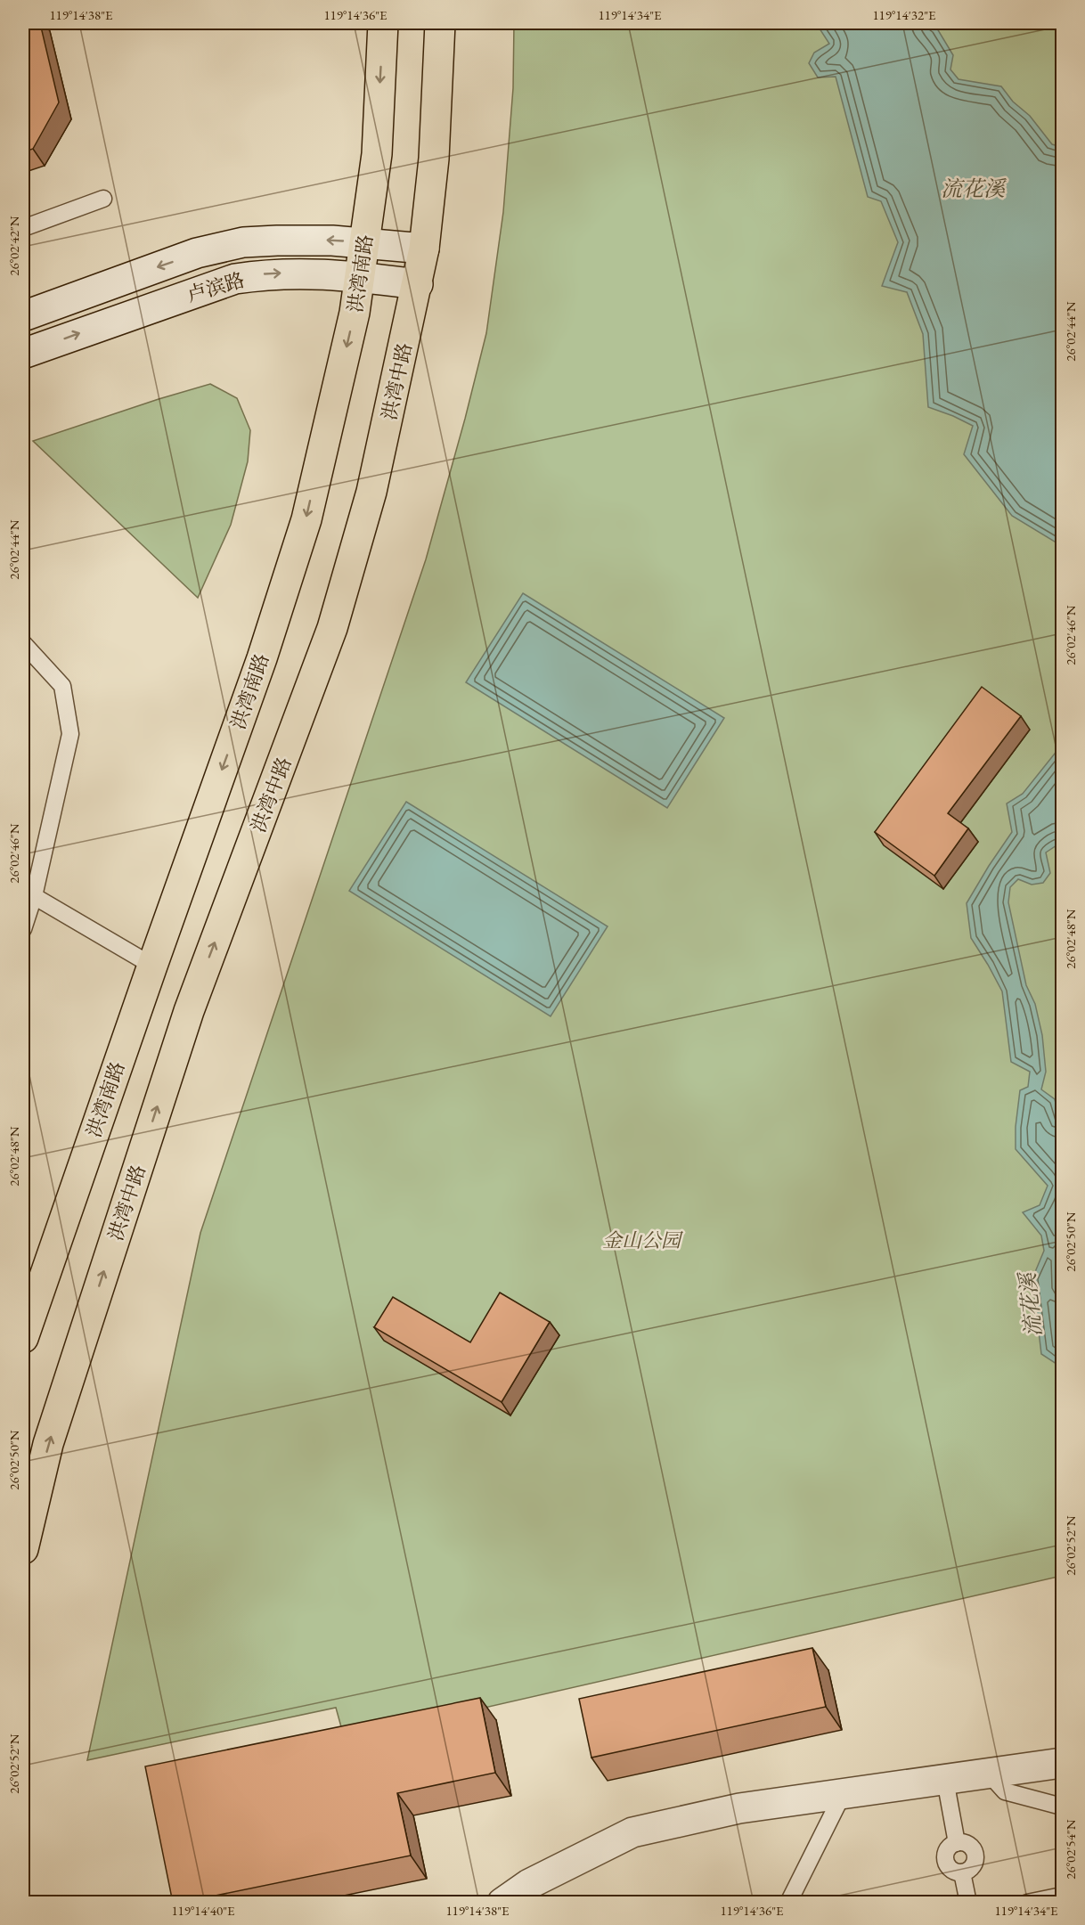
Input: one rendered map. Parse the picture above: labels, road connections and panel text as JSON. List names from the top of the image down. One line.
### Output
{"streets":{"main road":["洪湾南路","卢滨路","洪湾中路"]},"crossings":[["洪湾南路","卢滨路"],["卢滨路","洪湾中路"]],"one_way":["洪湾南路","洪湾中路"],"water":["流花溪"],"parks":["金山公园"],"coordinates":["119°14'38\"E","119°14'36\"E","119°14'34\"E","119°14'32\"E","26°02'42\"N","26°02'44\"N","26°02'46\"N","26°02'48\"N","26°02'50\"N","26°02'52\"N","26°02'54\"N","119°14'40\"E"]}
